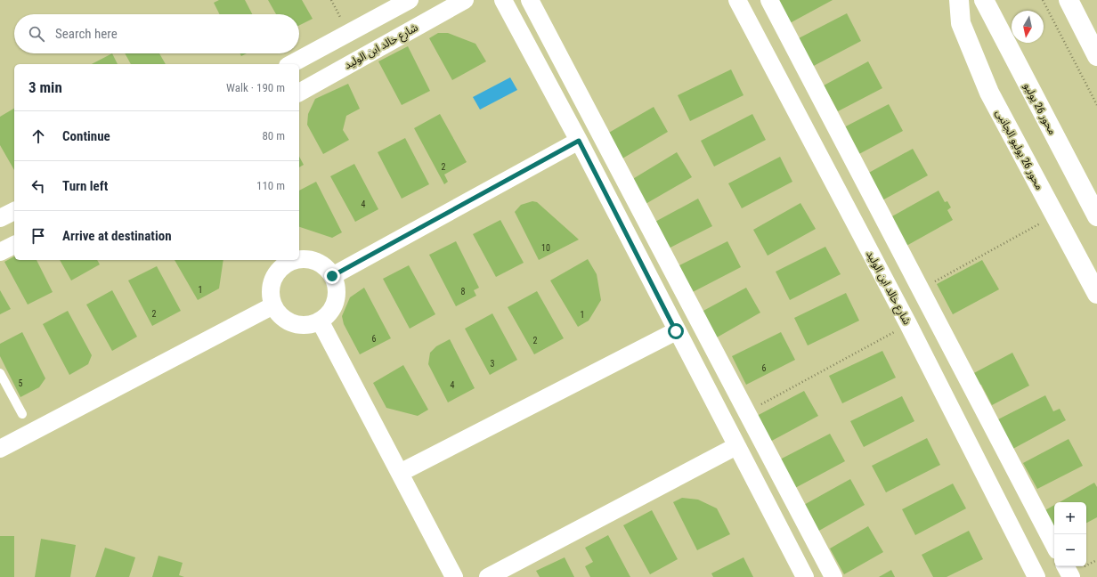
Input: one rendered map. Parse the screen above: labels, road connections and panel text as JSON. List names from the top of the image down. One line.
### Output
{"streets":{"main road":["محور 26 يوليو","محور 26 يوليو الجانبى"],"street":["شارع خالد ابن الوليد"]},"house_numbers":["2","4","10","1","8","2","1","6","2","3","6","5","4"],"north":"bottom","page":{"search":"Search here","heading":["3 min","Walk · 190 m"],"list":[["Continue","80 m"],["Turn left","110 m"],"Arrive at destination"],"map_buttons":["+","−"]}}
